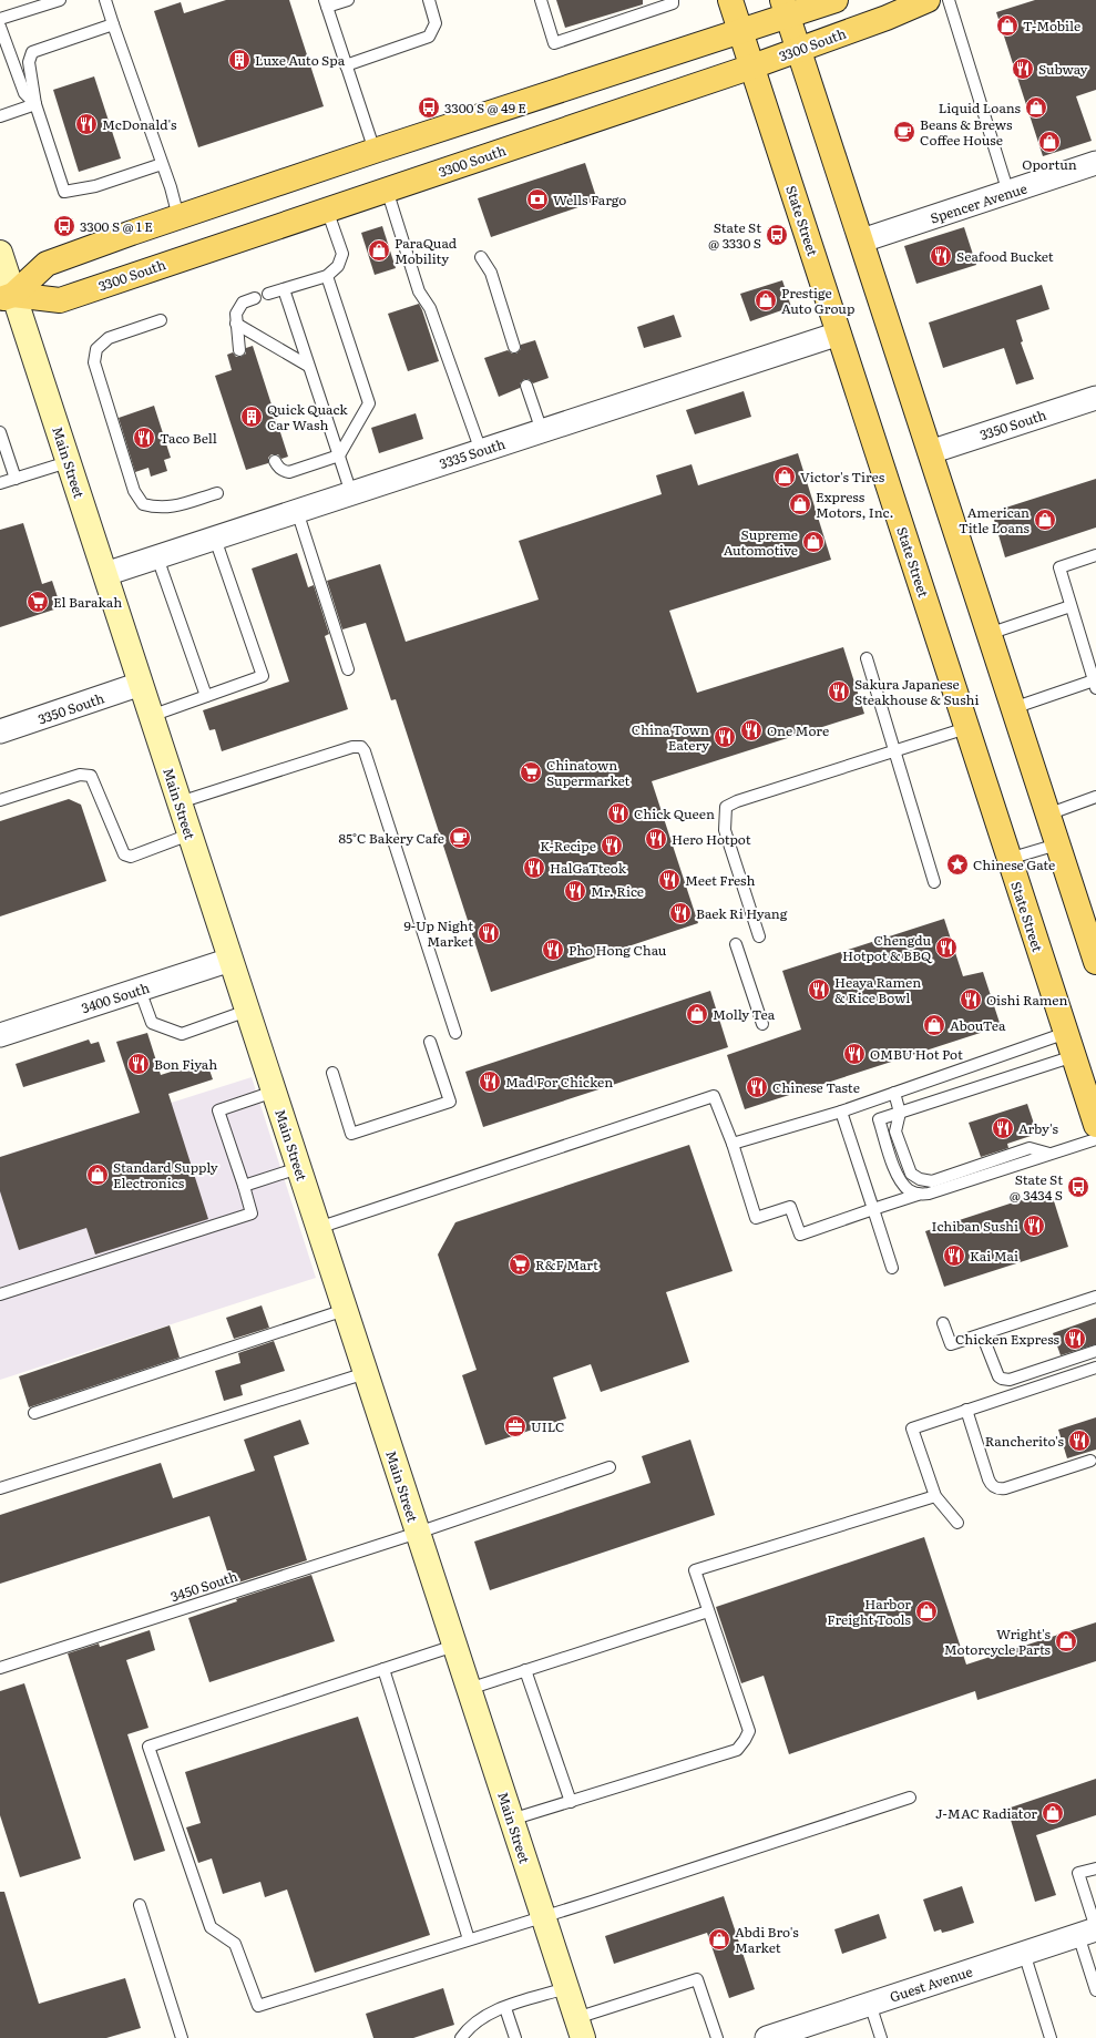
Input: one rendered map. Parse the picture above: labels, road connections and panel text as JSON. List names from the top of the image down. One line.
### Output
{"streets":{"main road":["3300 South","State Street"],"street":["Spencer Avenue","3350 South","3335 South","Main Street","3400 South","Guest Avenue"],"lane":["3450 South"]},"crossings":[["3300 South","State Street"],["3300 South","Main Street"],["State Street","3335 South"],["3350 South","Main Street"],["3335 South","Main Street"],["Main Street","3400 South"],["Main Street","3450 South"]],"places":{"shop":["T-Mobile","Liquid Loans","Oportun","ParaQuad Mobility","Prestige Auto Group","Victor's Tires","Express Motors, Inc.","American Title Loans","Supreme Automotive","Molly Tea","AbouTea","Standard Supply Electronics","Harbor Freight Tools","Wright's Motorcycle Parts","J-MAC Radiator","Abdi Bro's Market"],"building":["Luxe Auto Spa","Quick Quack Car Wash"],"restaurant":["Subway","McDonald's","Seafood Bucket","Taco Bell","Sakura Japanese Steakhouse & Sushi","One More","China Town Eatery","Chick Queen","Hero Hotpot","K-Recipe","HalGaTteok","Meet Fresh","Mr. Rice","Baek Ri Hyang","9-Up Night Market","Chengdu Hotpot & BBQ","Pho Hong Chau","Heaya Ramen & Rice Bowl","Oishi Ramen","OMBU Hot Pot","Bon Fiyah","Mad For Chicken","Chinese Taste","Arby's","Ichiban Sushi","Kai Mai","Chicken Express","Rancherito's"],"bus stop":["3300 S @ 49 E","3300 S @ 1 E","State St @ 3330 S","State St @ 3434 S"],"cafe":["Beans & Brews Coffee House","85°C Bakery Cafe"],"bank":["Wells Fargo"],"supermarket":["El Barakah","Chinatown Supermarket","R&F Mart"],"place":["Chinese Gate"],"office":["UILC"]}}
